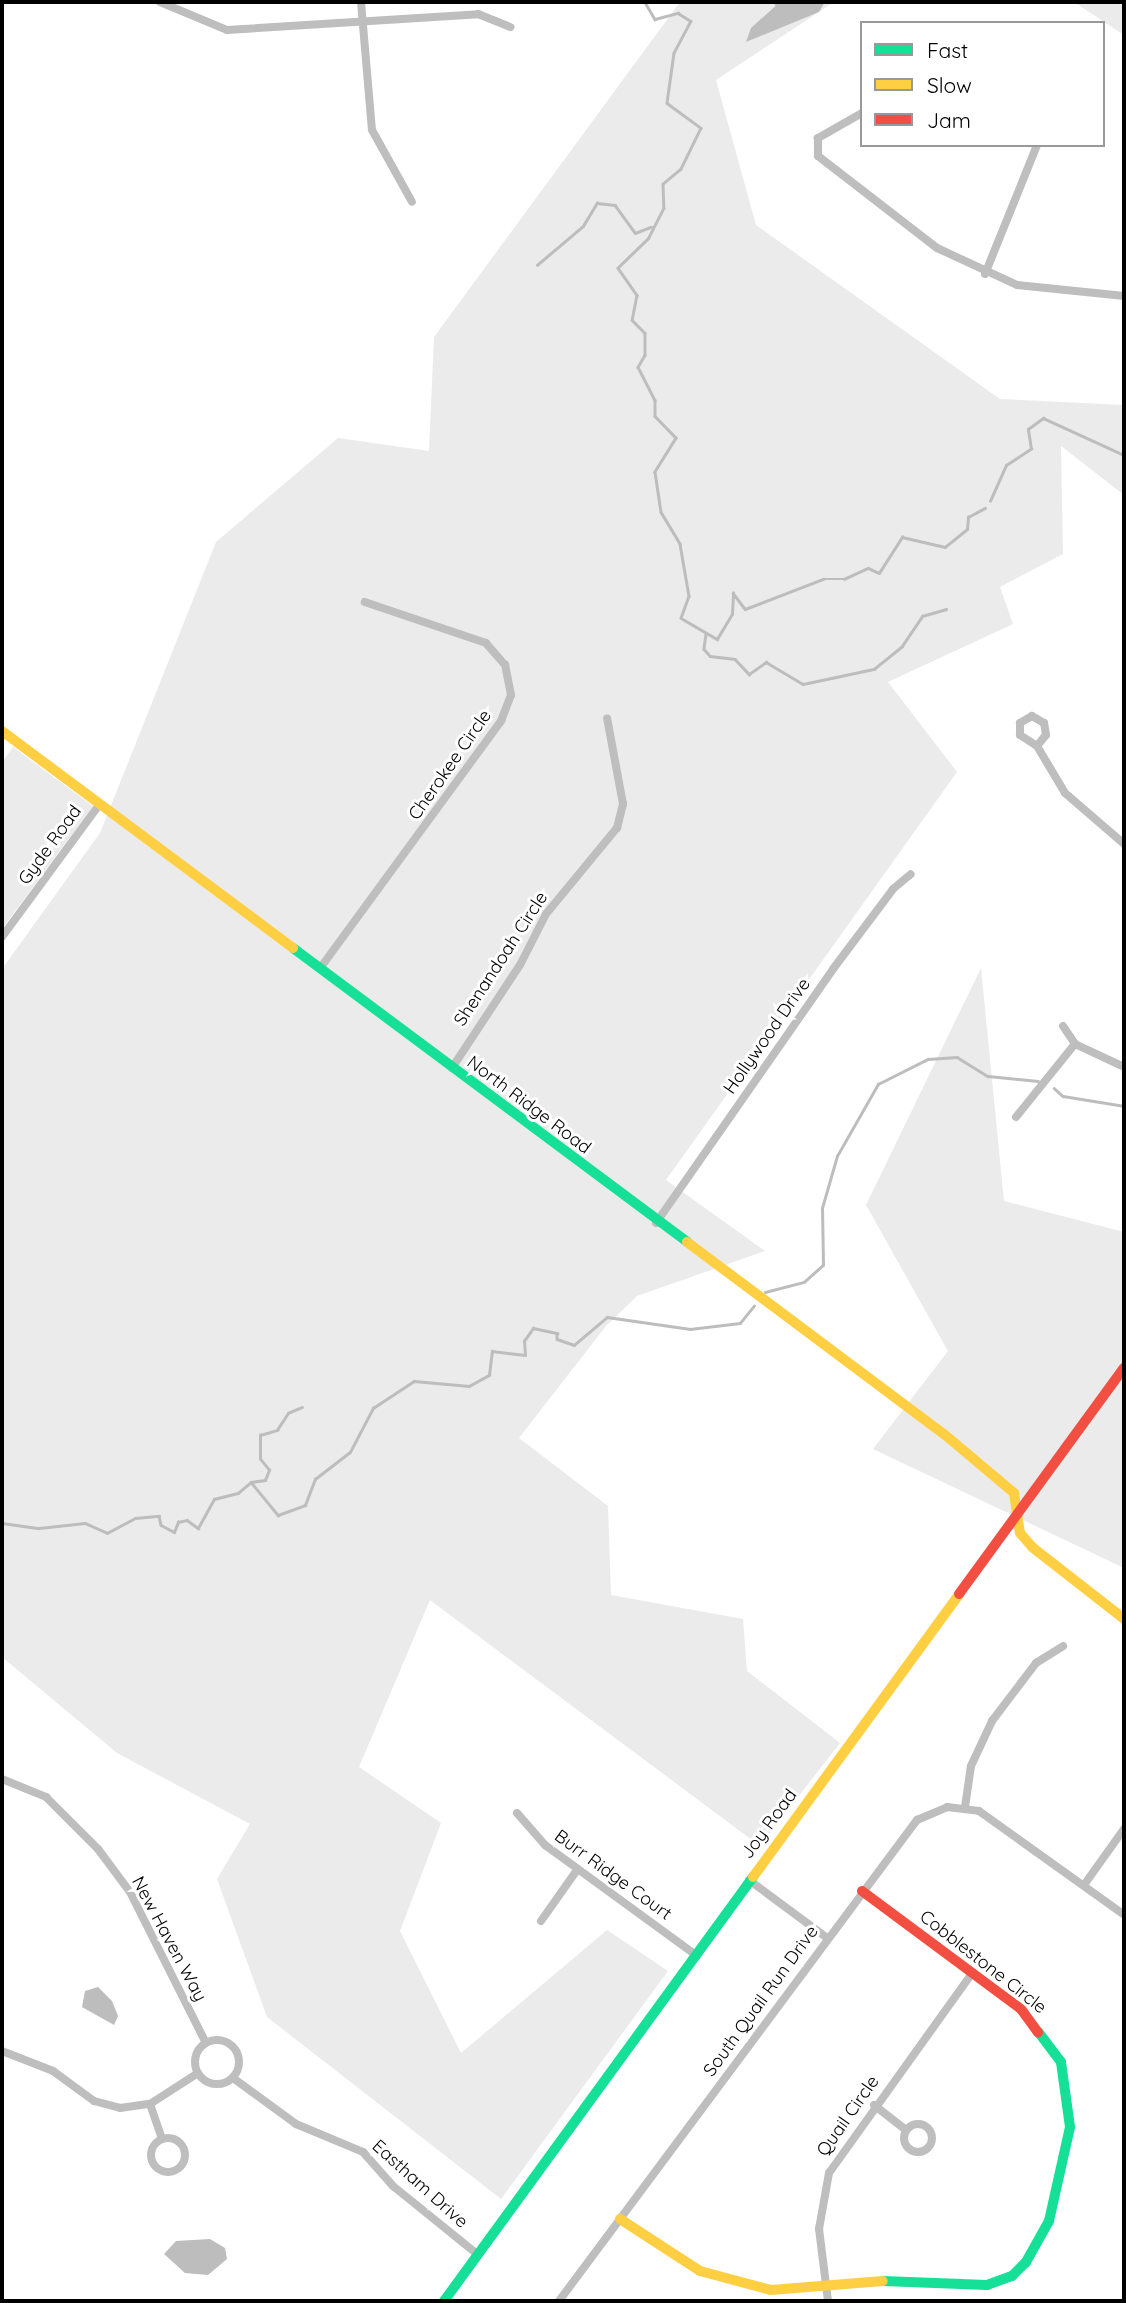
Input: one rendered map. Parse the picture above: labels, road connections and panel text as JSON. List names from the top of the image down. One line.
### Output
{"streets":{"street":["Cherokee Circle","Gyde Road","Shenandoah Circle","Hollywood Drive","North Ridge Road","Joy Road","Burr Ridge Court","New Haven Way","Cobblestone Circle","South Quail Run Drive","Quail Circle","Eastham Drive"]},"crossings":[["Cherokee Circle","North Ridge Road"],["Gyde Road","North Ridge Road"],["Shenandoah Circle","North Ridge Road"],["Hollywood Drive","North Ridge Road"],["North Ridge Road","Joy Road"],["Joy Road","Burr Ridge Court"],["Joy Road","Eastham Drive"],["New Haven Way","Eastham Drive"],["Cobblestone Circle","South Quail Run Drive"],["Cobblestone Circle","Quail Circle"]],"legend":["Fast","Slow","Jam"]}
